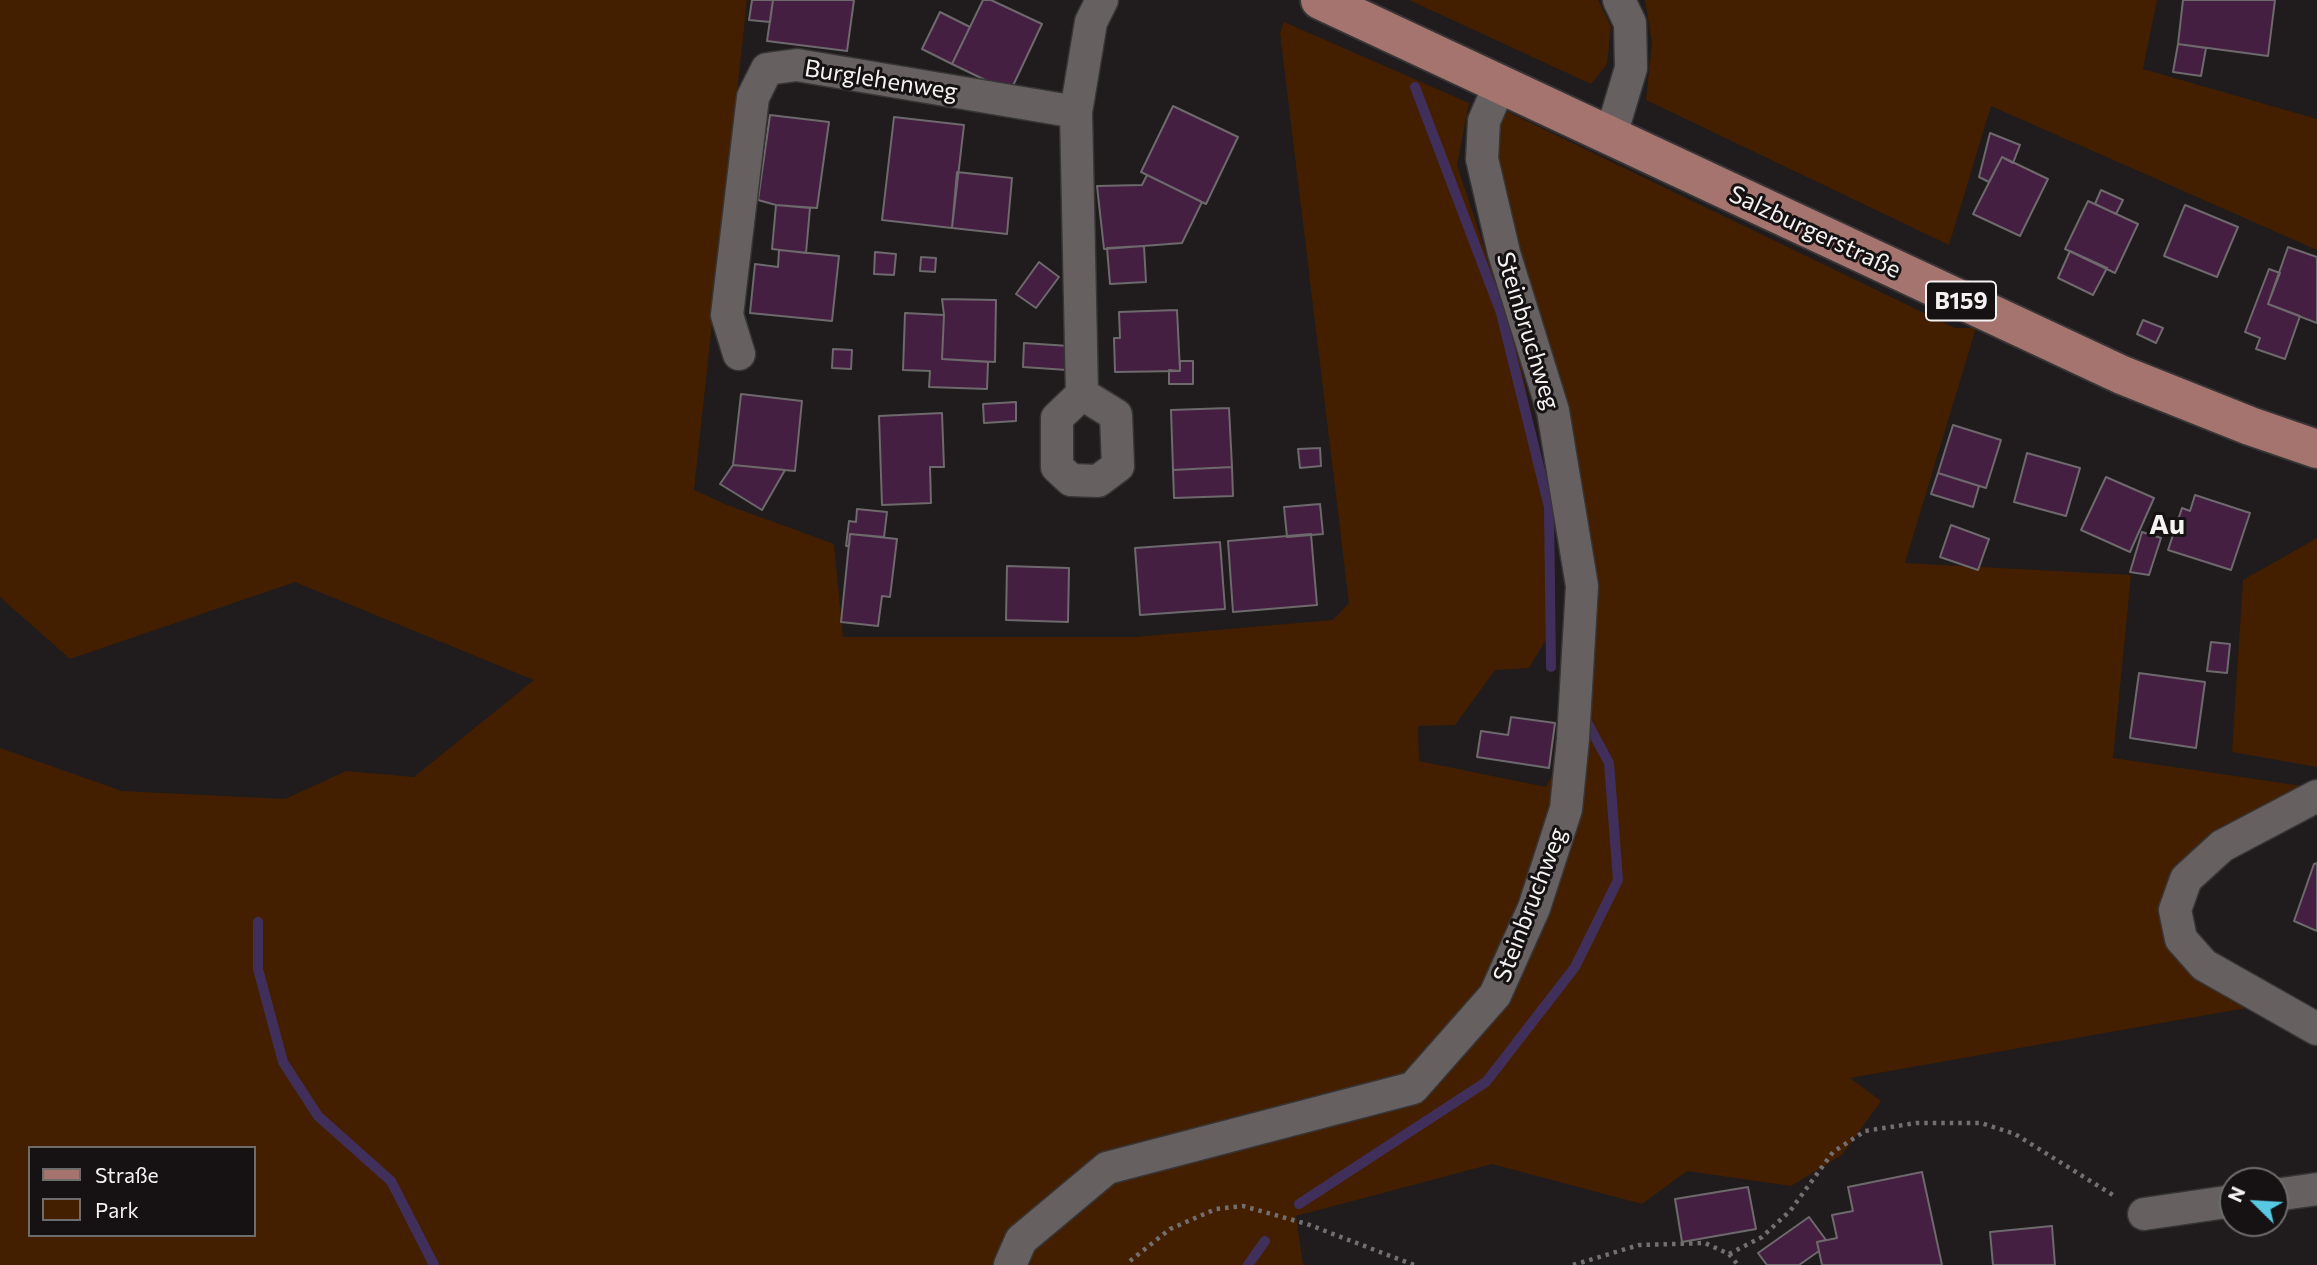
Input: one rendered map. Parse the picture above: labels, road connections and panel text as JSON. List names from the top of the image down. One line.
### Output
{"streets":{"main road":["Salzburgerstraße","B159"],"street":["Burglehenweg","Steinbruchweg"]},"crossings":[["Salzburgerstraße","Steinbruchweg"]],"districts":["Au"],"legend":["Straße","Park"],"north":"top left"}
